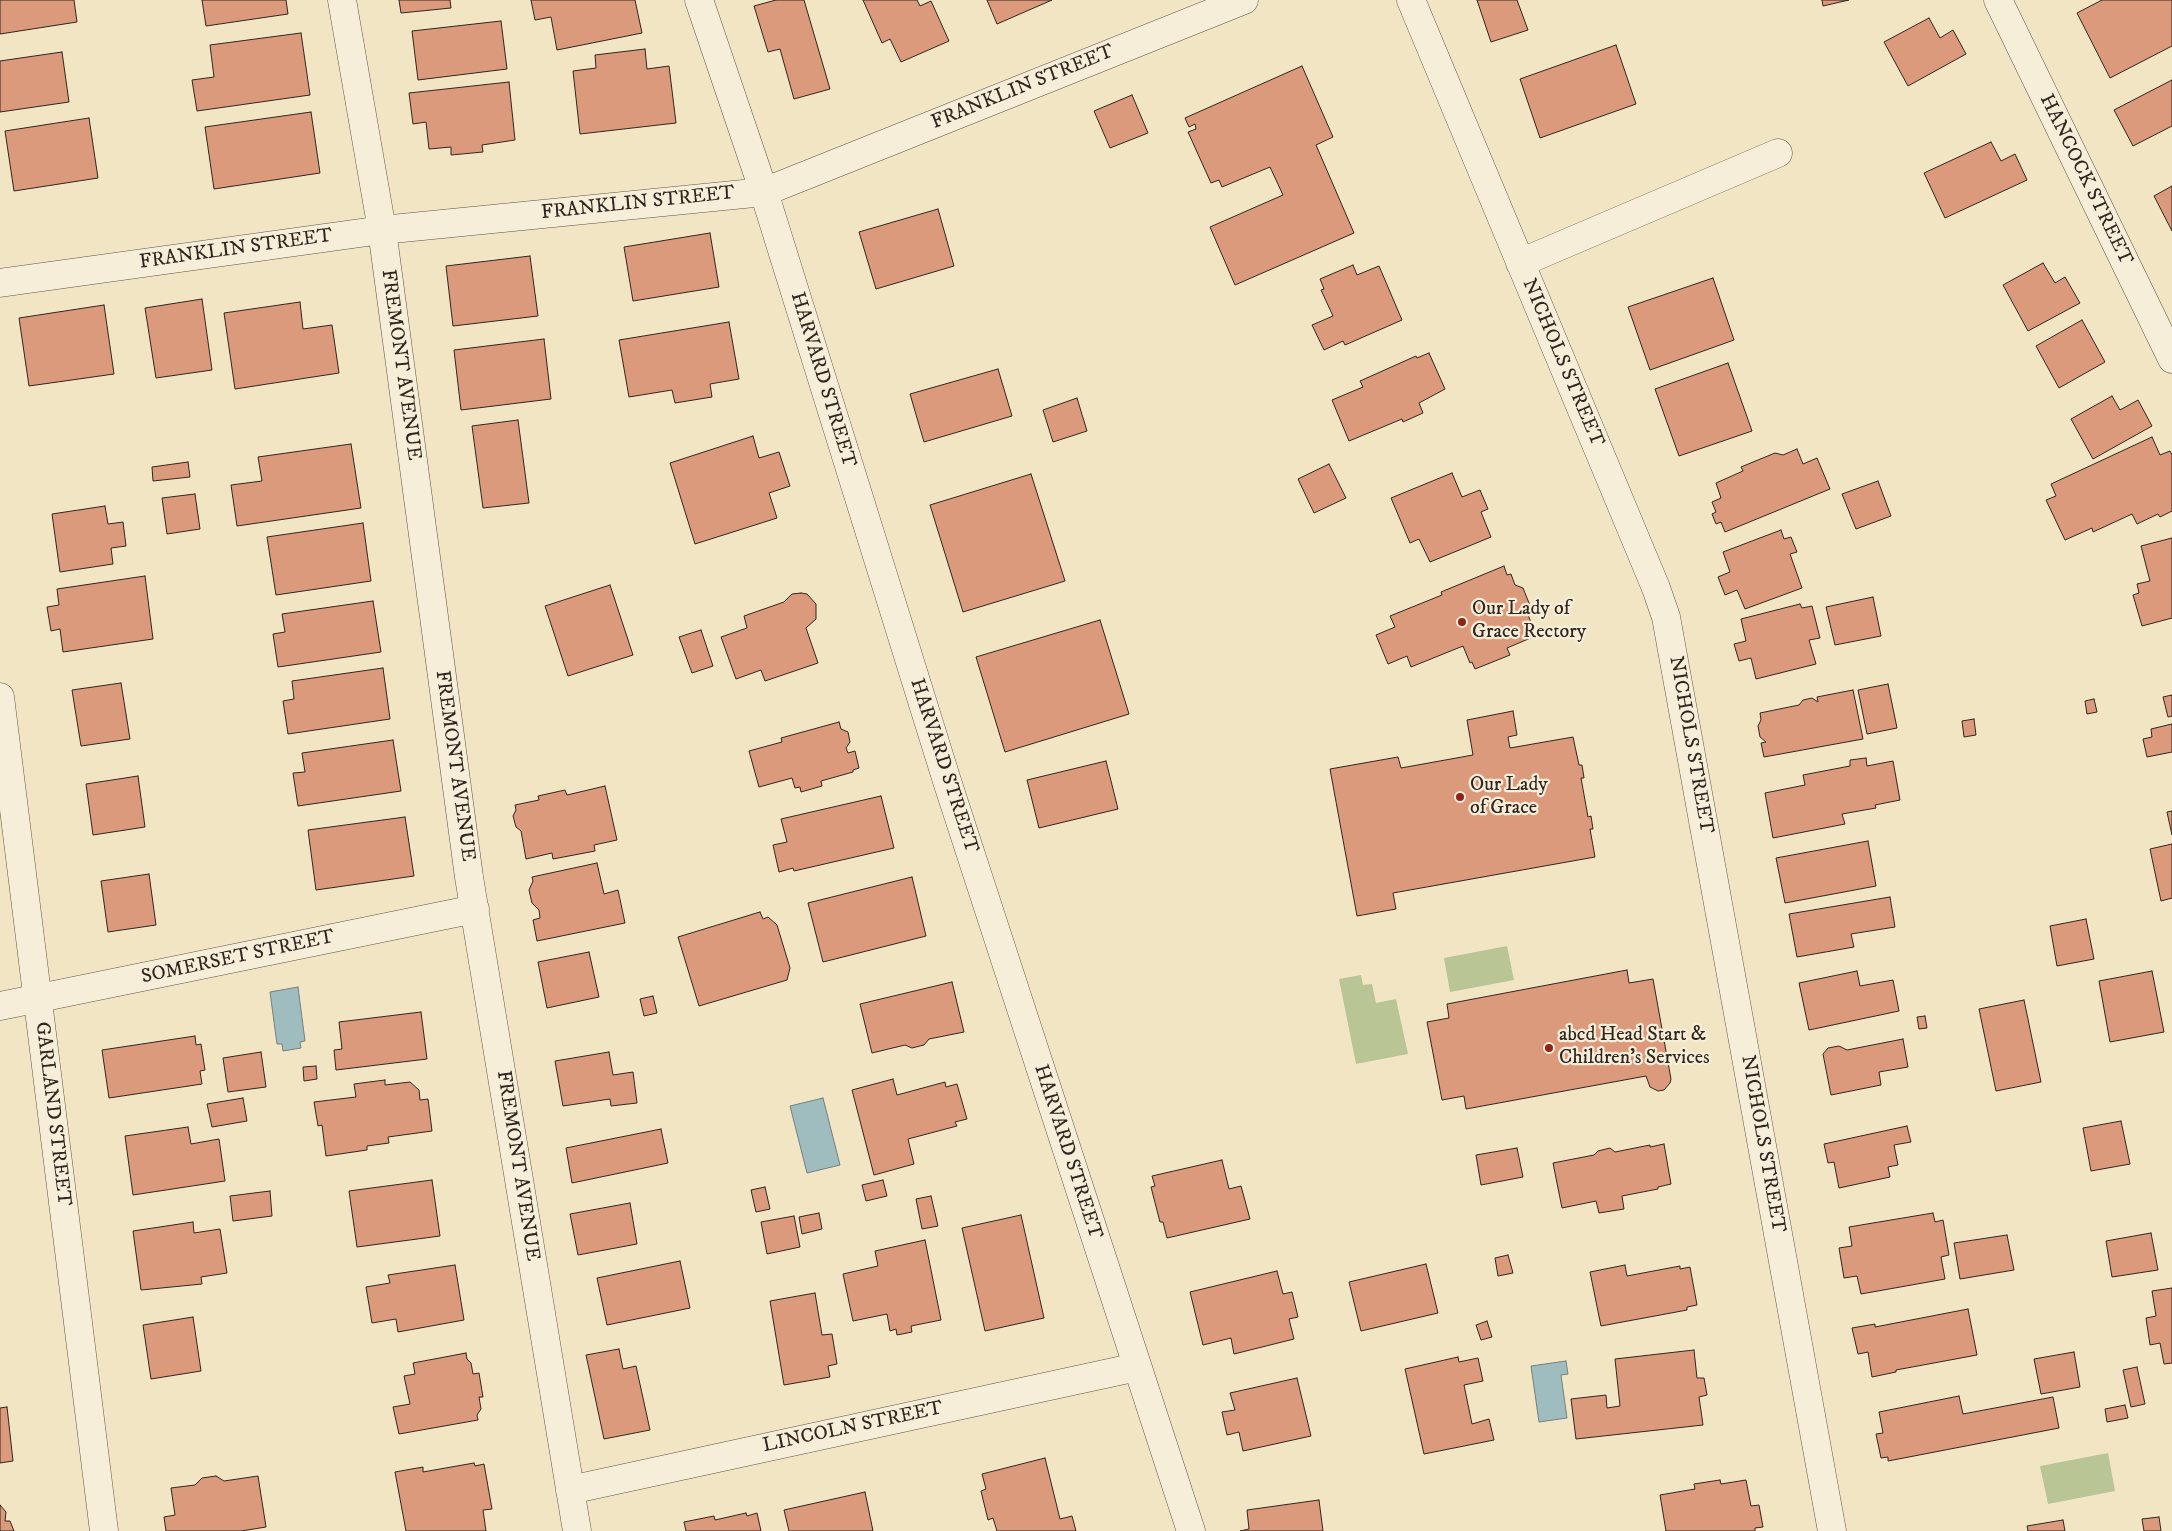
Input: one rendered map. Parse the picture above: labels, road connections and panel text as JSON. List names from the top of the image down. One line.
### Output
{"streets":{"street":["FRANKLIN STREET","HANCOCK STREET","NICHOLS STREET","FREMONT AVENUE","HARVARD STREET","SOMERSET STREET","GARLAND STREET","LINCOLN STREET"]},"crossings":[["FRANKLIN STREET","FREMONT AVENUE"],["FRANKLIN STREET","HARVARD STREET"],["FREMONT AVENUE","SOMERSET STREET"],["FREMONT AVENUE","LINCOLN STREET"],["HARVARD STREET","LINCOLN STREET"],["SOMERSET STREET","GARLAND STREET"]],"places":["Our Lady of Grace Rectory","Our Lady of Grace","abcd Head Start & Children's Services"]}
